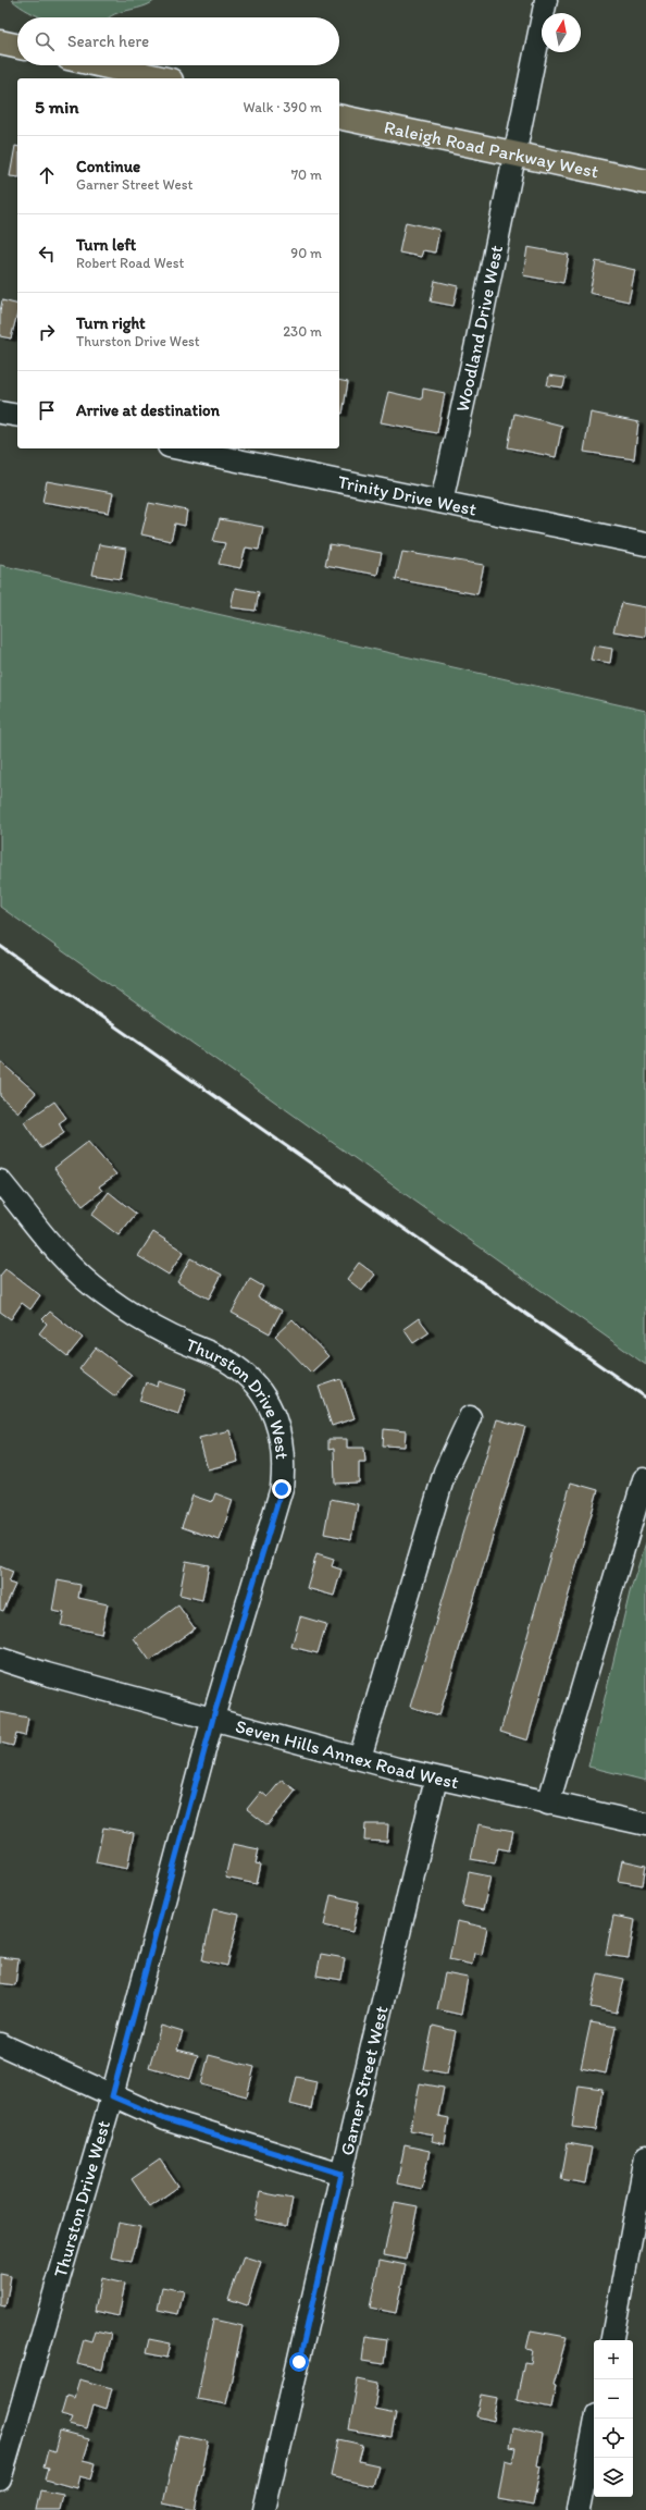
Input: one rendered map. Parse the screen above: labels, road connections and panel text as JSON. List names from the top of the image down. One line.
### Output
{"streets":{"main road":["Raleigh Road Parkway West"],"street":["Woodland Drive West","Trinity Drive West","Thurston Drive West","Seven Hills Annex Road West","Garner Street West"]},"crossings":[["Raleigh Road Parkway West","Woodland Drive West"],["Woodland Drive West","Trinity Drive West"],["Thurston Drive West","Seven Hills Annex Road West"],["Seven Hills Annex Road West","Garner Street West"]],"north":"top","page":{"search":"Search here","heading":["5 min","Walk · 390 m"],"list":[["Continue","Garner Street West","70 m"],["Turn left","Robert Road West","90 m"],["Turn right","Thurston Drive West","230 m"],"Arrive at destination"],"map_buttons":["+","−"]}}
